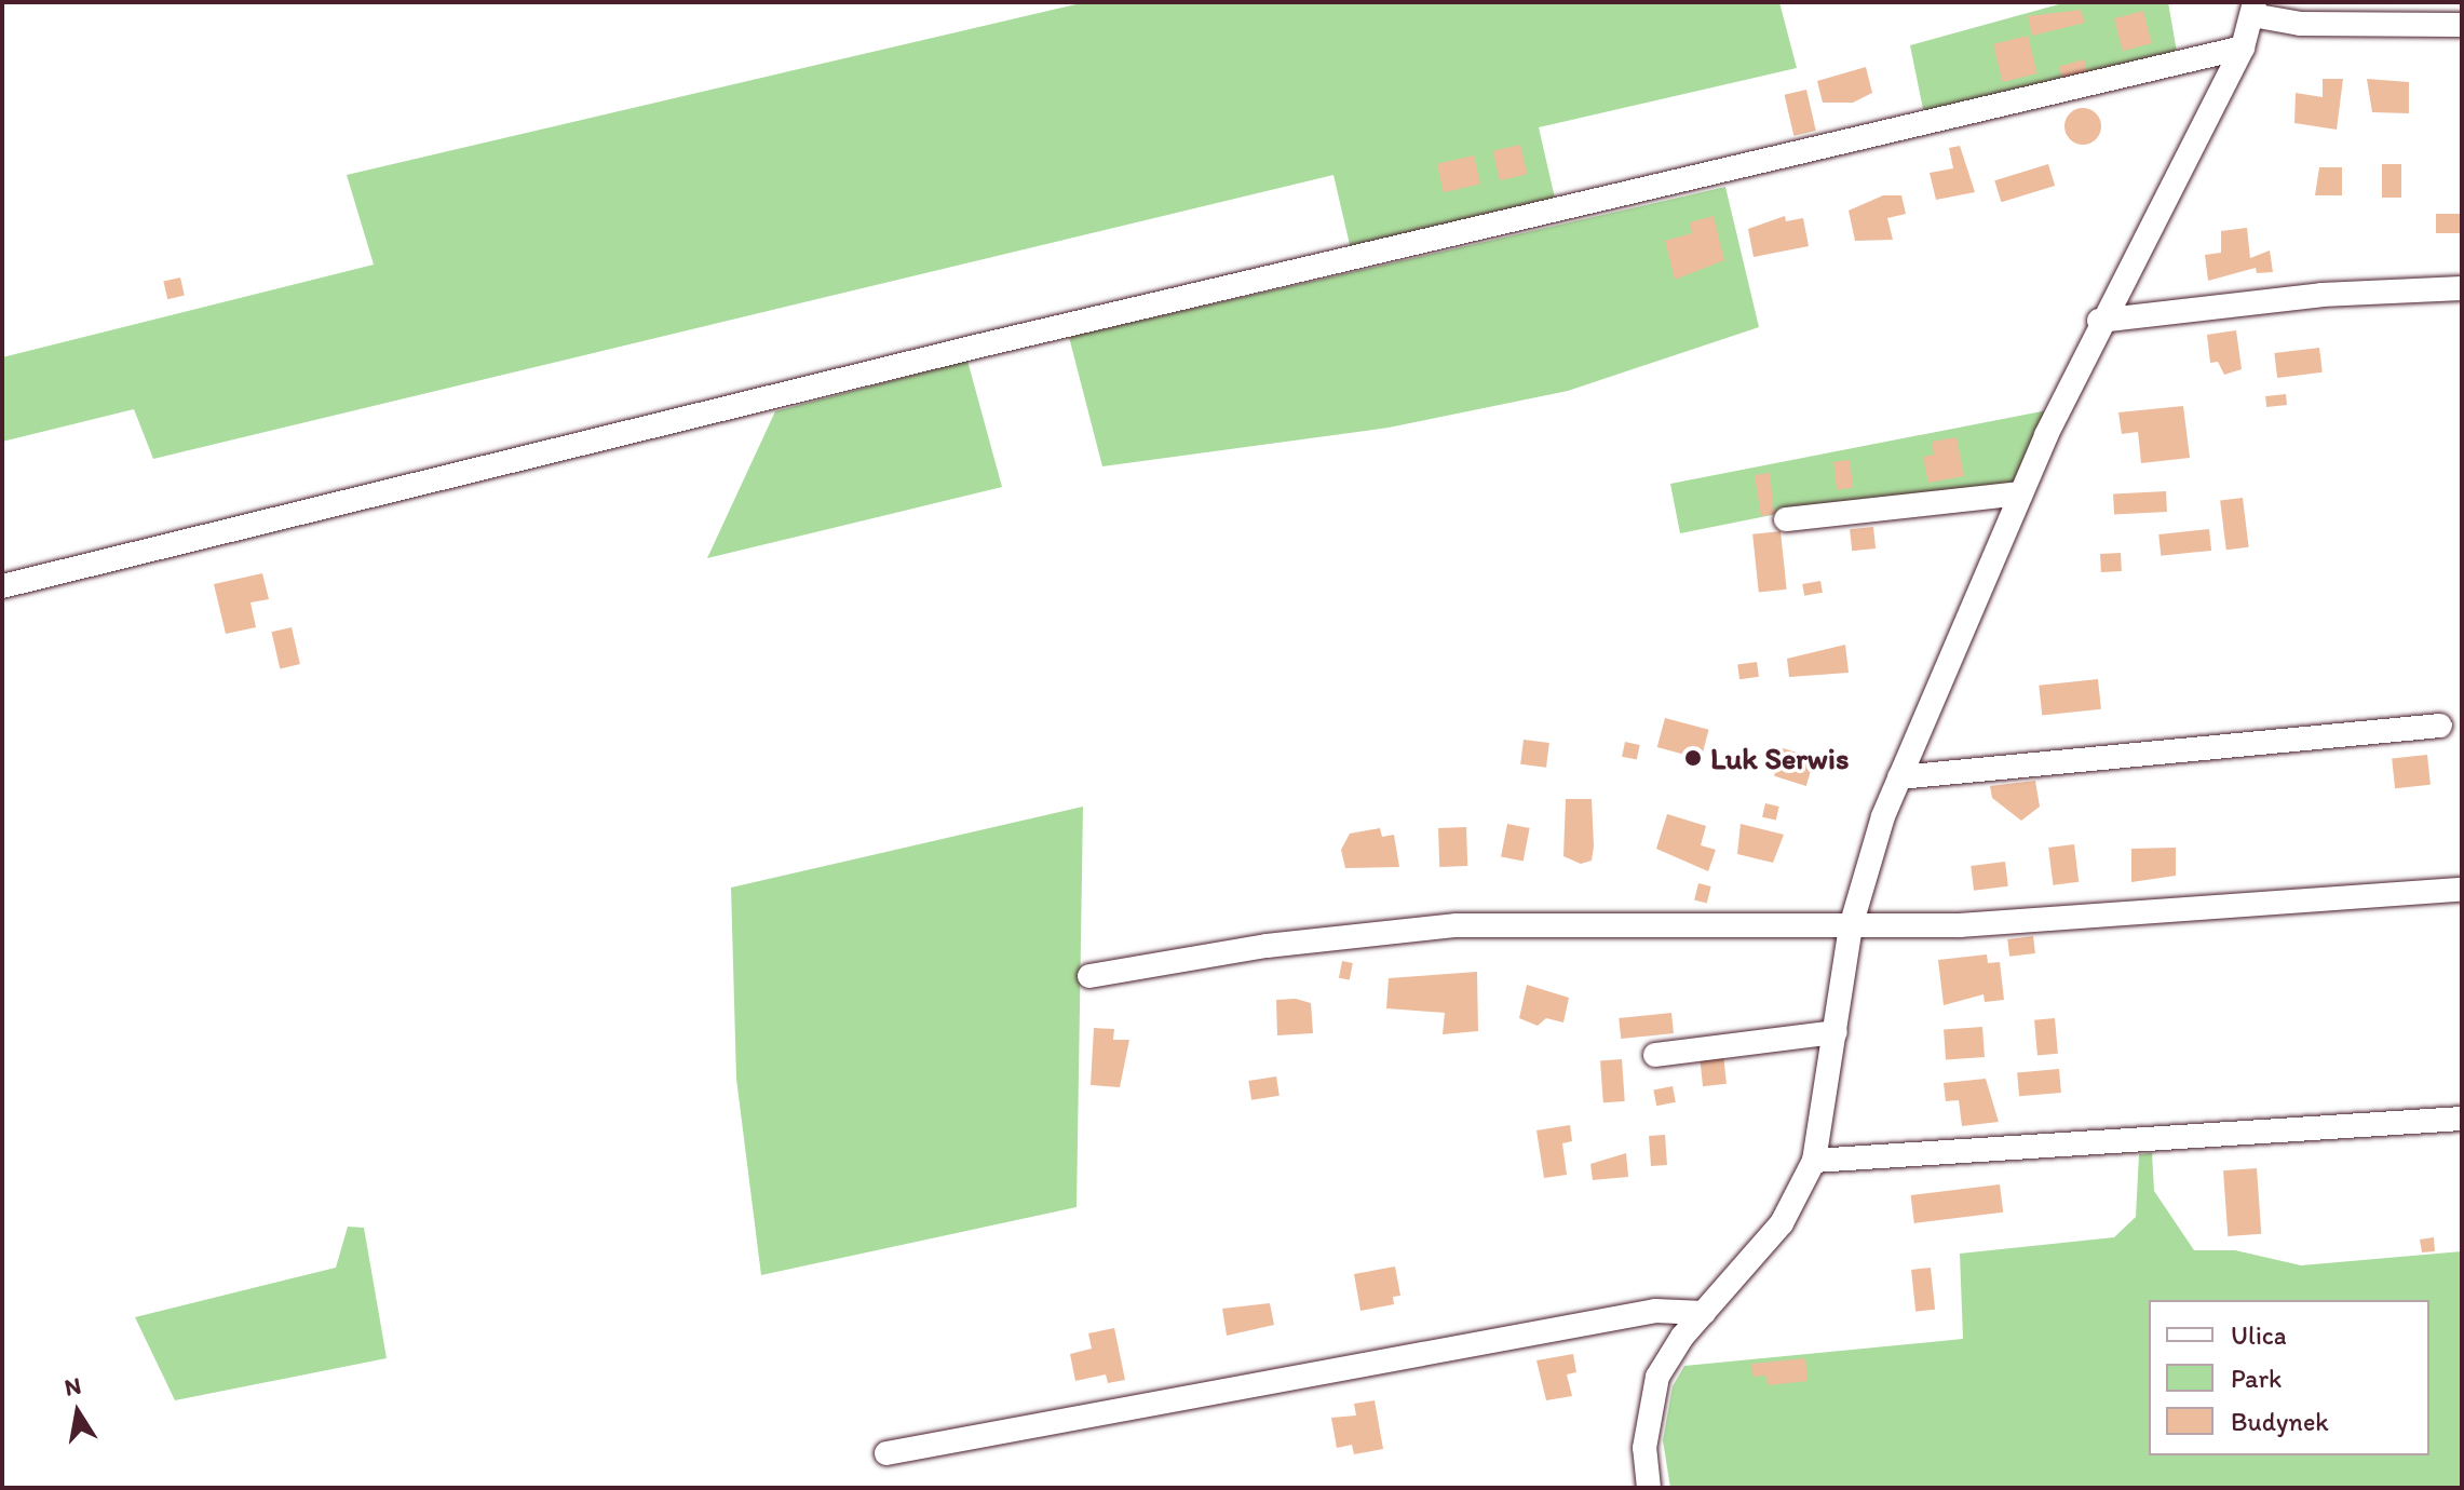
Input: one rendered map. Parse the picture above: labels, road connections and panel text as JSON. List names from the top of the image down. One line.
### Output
{"places":["Luk Serwis"],"legend":["Ulica","Park","Budynek"],"north":"top"}
